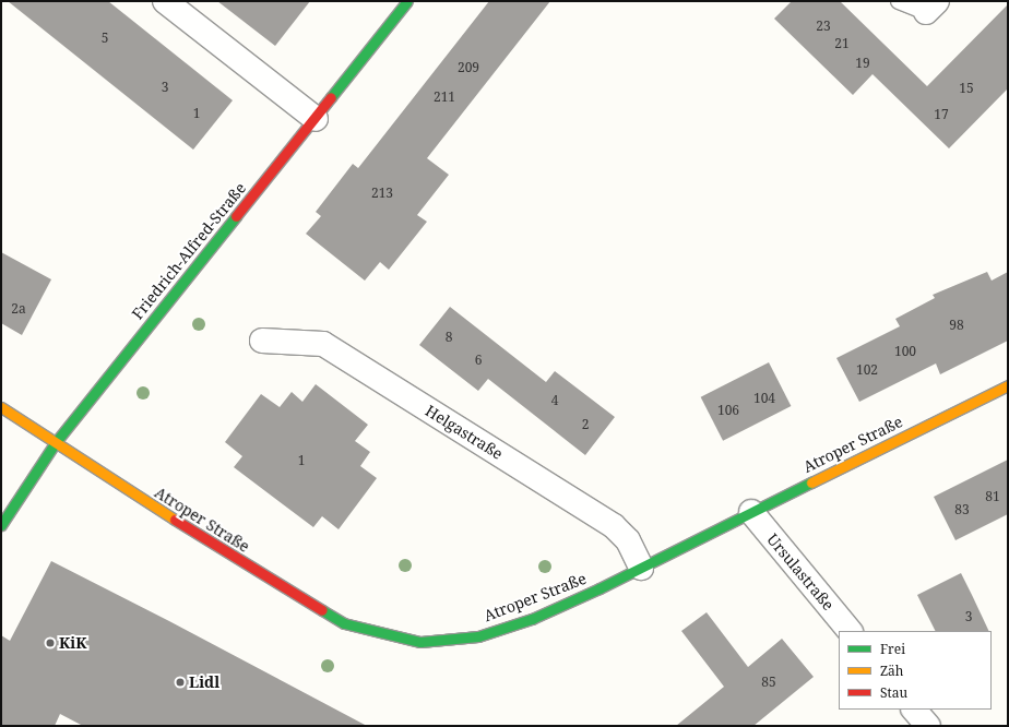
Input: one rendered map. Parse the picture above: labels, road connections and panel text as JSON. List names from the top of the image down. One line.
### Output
{"streets":{"street":["Friedrich-Alfred-Straße","Helgastraße","Atroper Straße","Ursulastraße"]},"crossings":[["Friedrich-Alfred-Straße","Atroper Straße"],["Helgastraße","Atroper Straße"],["Atroper Straße","Ursulastraße"]],"places":["KiK","Lidl"],"house_numbers":["23","5","21","19","209","3","15","211","1","17","213","2a","98","8","100","6","102","104","4","106","2","1","81","83","3","85"],"legend":["Frei","Zäh","Stau"]}
